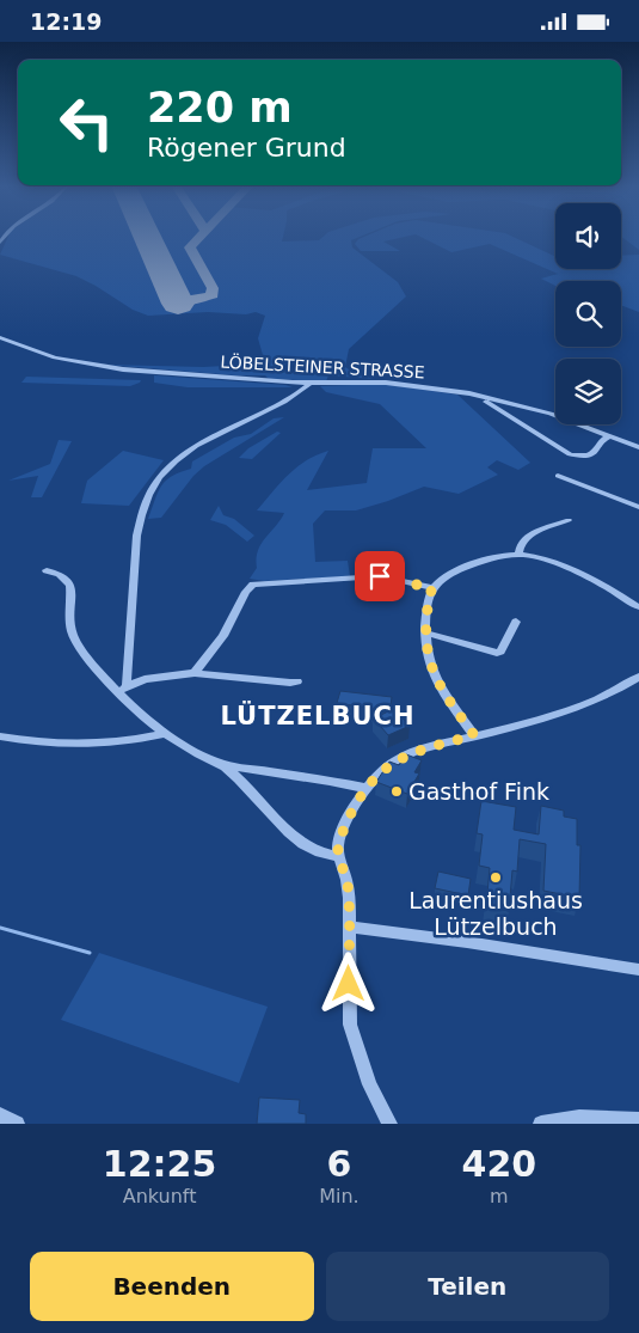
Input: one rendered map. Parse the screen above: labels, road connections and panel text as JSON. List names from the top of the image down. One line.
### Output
{"streets":{"street":["LÖBELSTEINER STRASSE"]},"districts":["LÜTZELBUCH"],"places":["Gasthof Fink","Laurentiushaus Lützelbuch"],"page":{"status":"12:19","turn":["220 m","Rögener Grund"],"eta":["12:25","Ankunft","6","Min.","420","m"],"buttons":["Beenden","Teilen"]}}
